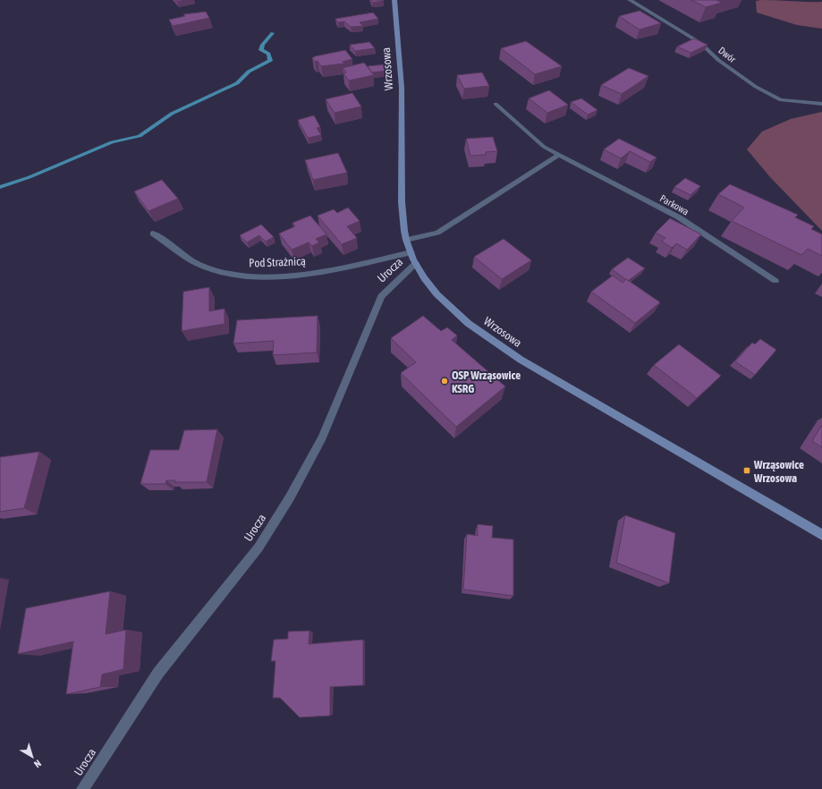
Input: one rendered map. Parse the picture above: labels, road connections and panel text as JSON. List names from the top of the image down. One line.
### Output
{"streets":{"street":["Dwór","Wrzosowa","Parkowa","Pod Strażnicą","Urocza"]},"crossings":[["Wrzosowa","Pod Strażnicą"],["Wrzosowa","Urocza"]],"places":{"other":["OSP Wrząsowice KSRG"],"transit":["Wrząsowice Wrzosowa"]},"north":"bottom right"}
